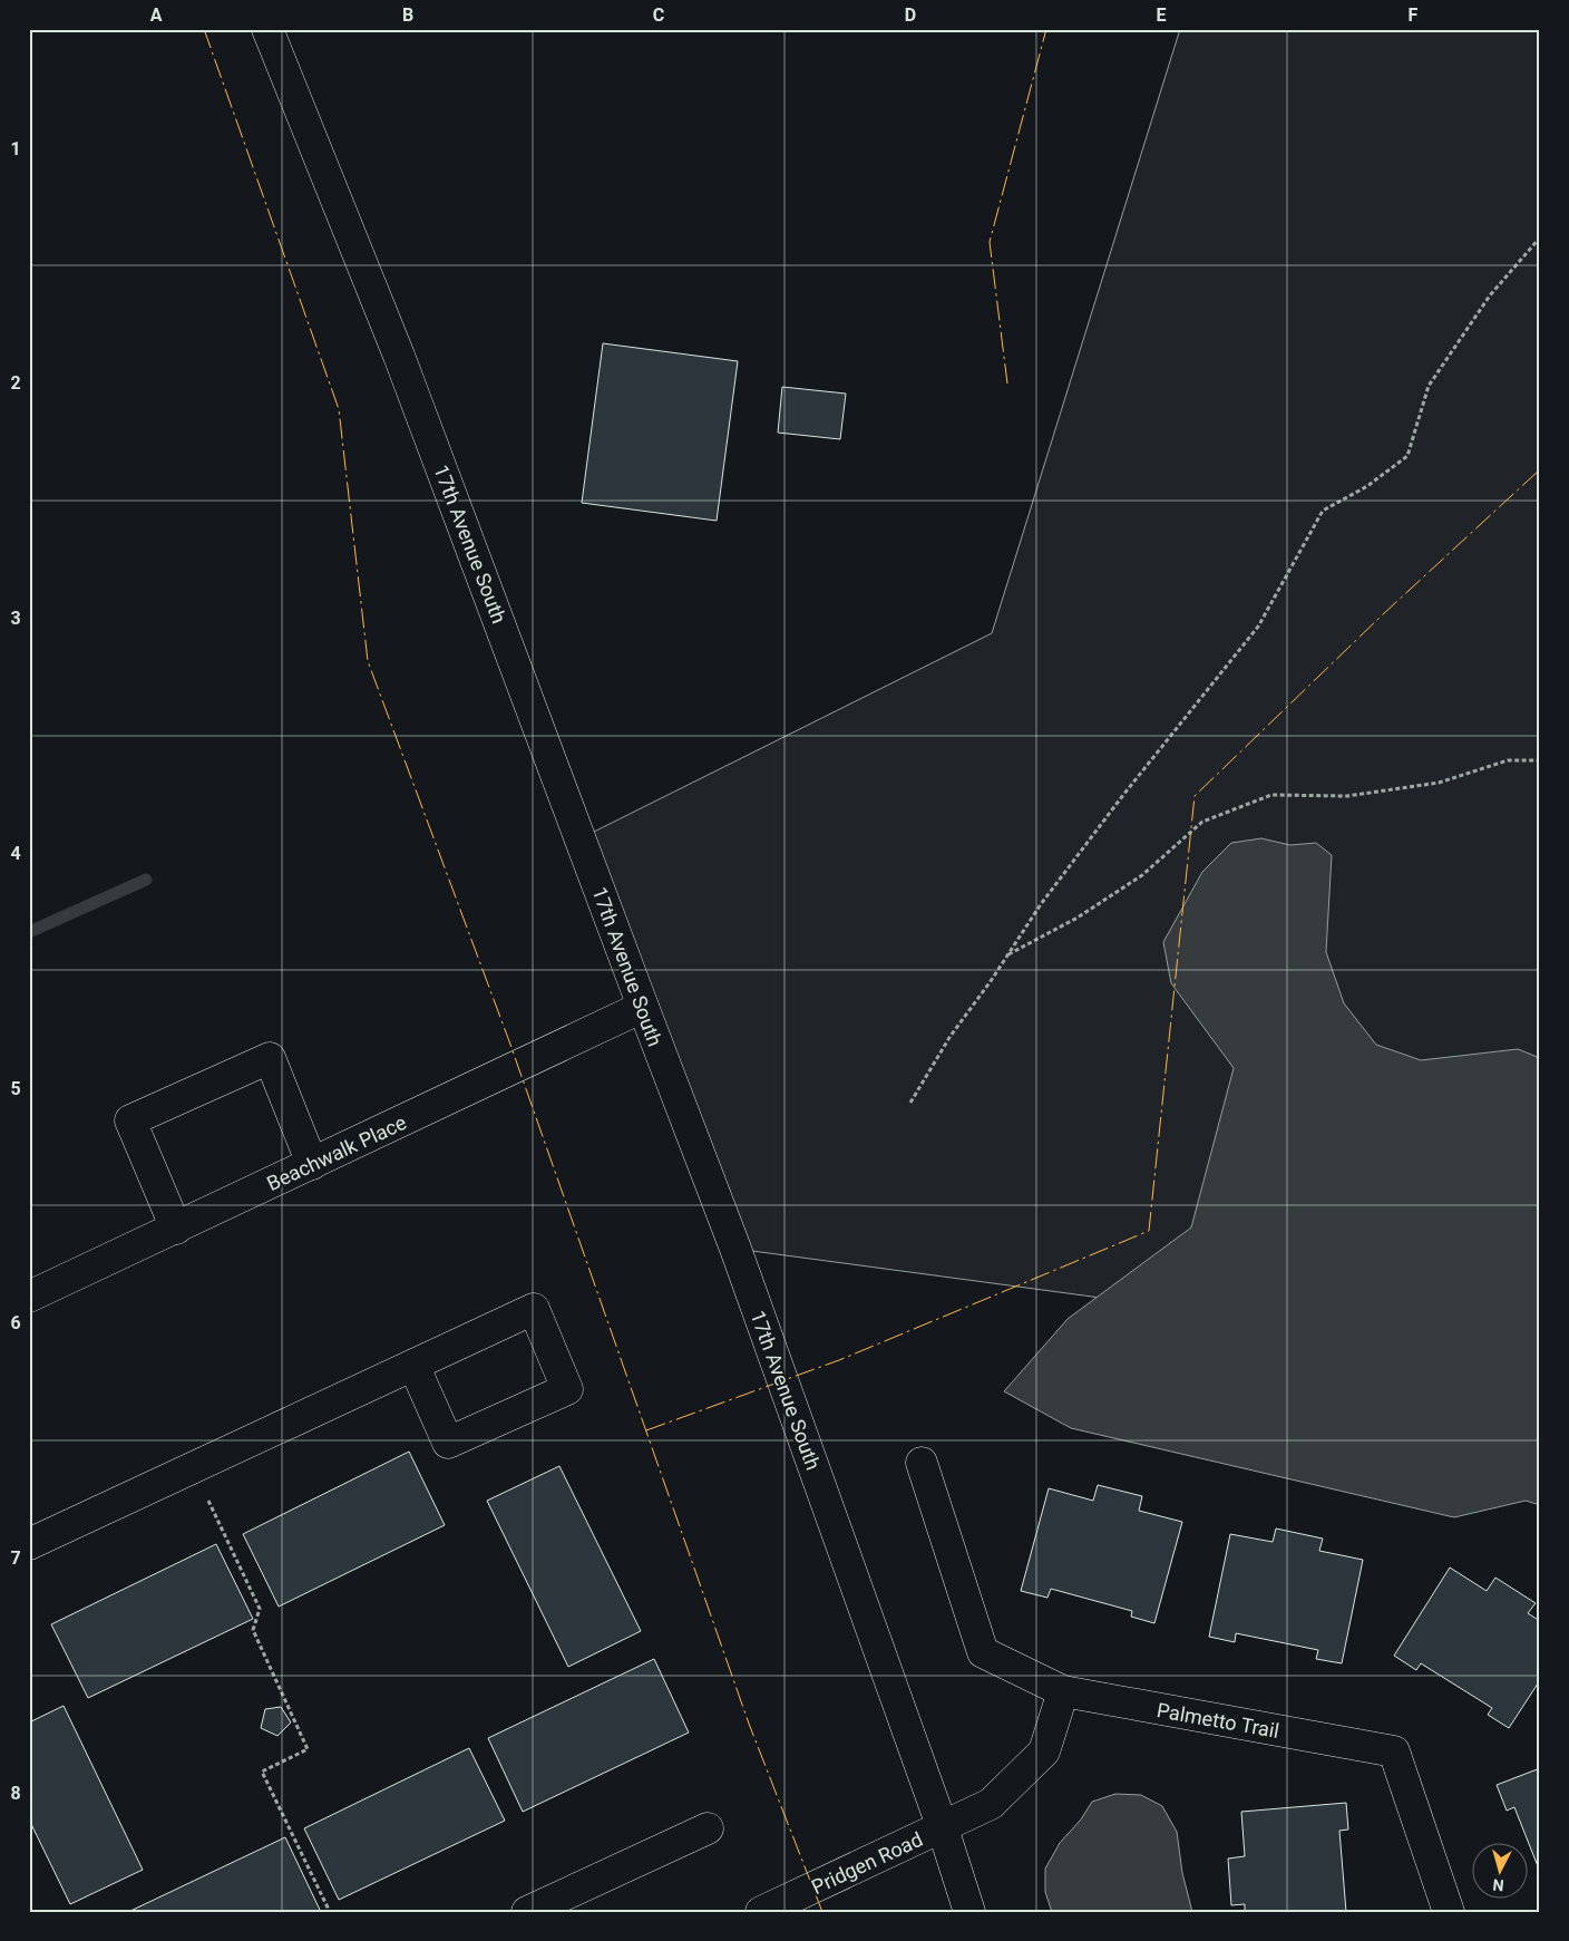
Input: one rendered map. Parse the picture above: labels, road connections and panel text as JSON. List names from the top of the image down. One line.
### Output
{"streets":{"street":["17th Avenue South","Beachwalk Place","Palmetto Trail","Pridgen Road"]},"crossings":[["17th Avenue South","Beachwalk Place"],["17th Avenue South","Pridgen Road"]],"north":"bottom","grid":{"columns":["A","B","C","D","E","F"],"rows":["1","2","3","4","5","6","7","8"]}}
